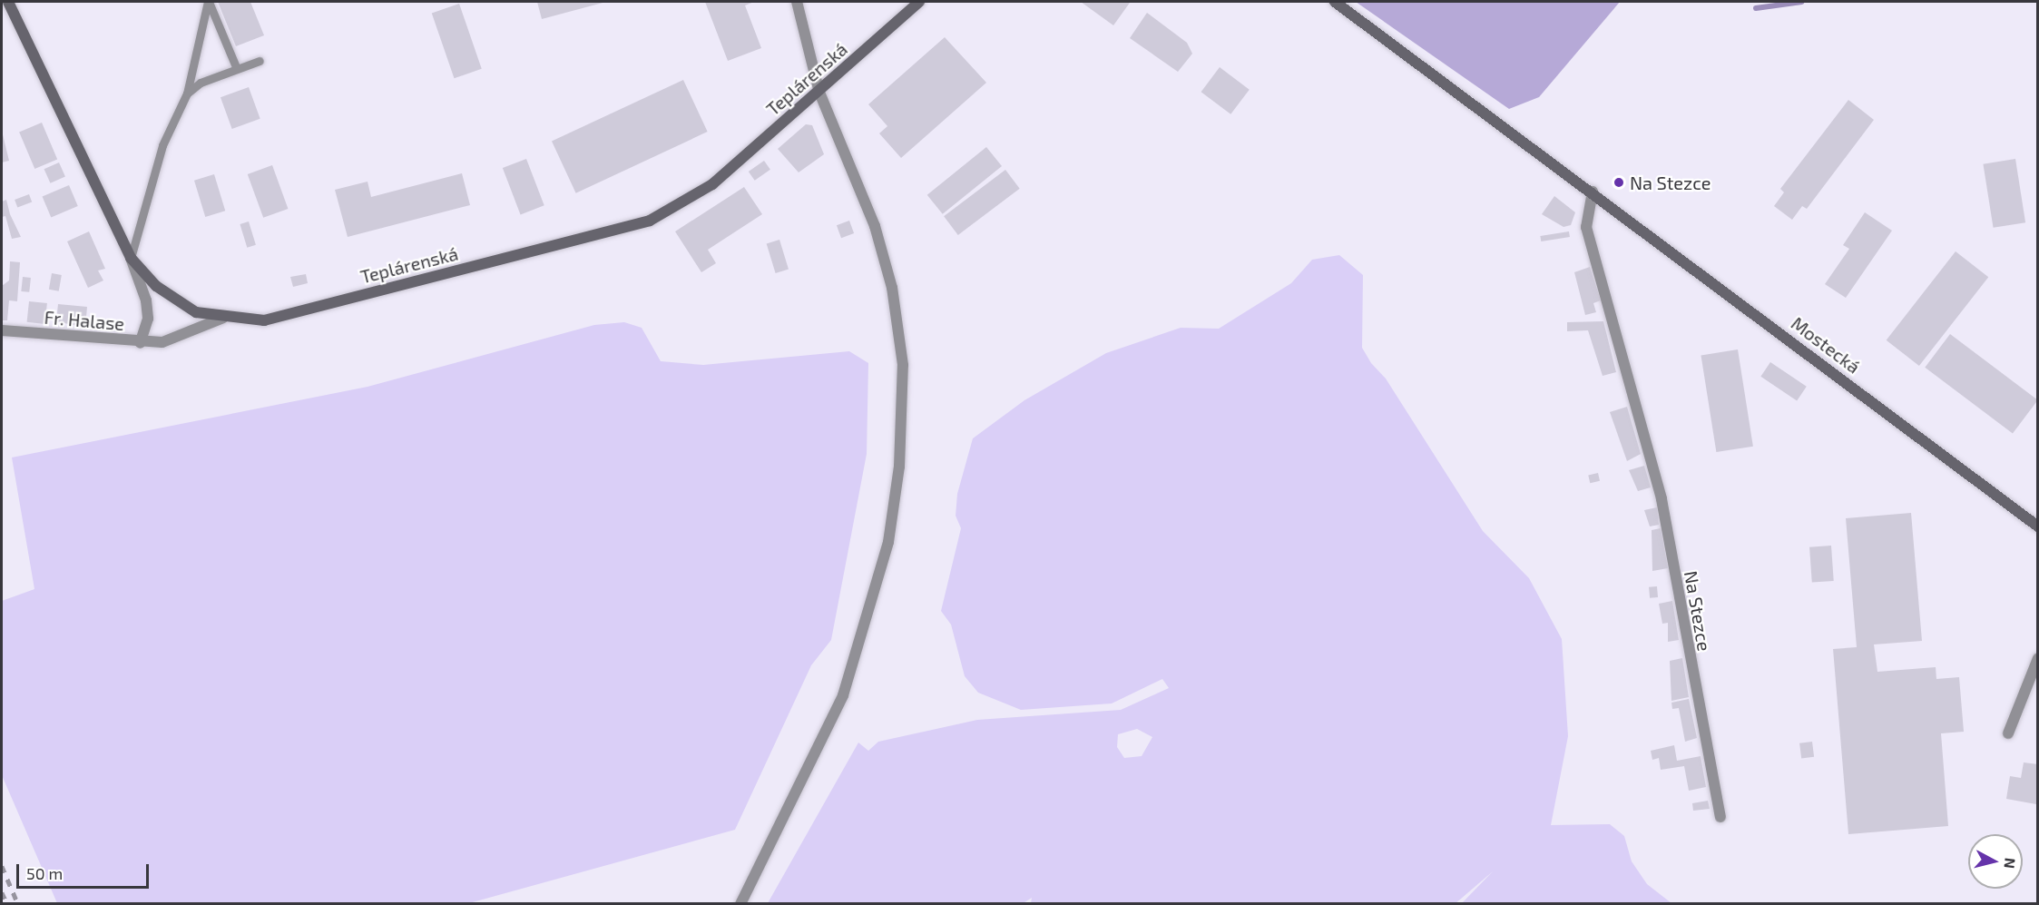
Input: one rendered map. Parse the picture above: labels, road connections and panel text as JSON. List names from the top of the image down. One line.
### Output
{"streets":{"street":["Teplárenská","Fr. Halase","Mostecká","Na Stezce"]},"crossings":[["Teplárenská","Fr. Halase"],["Mostecká","Na Stezce"]],"places":["Na Stezce"],"scale_bar":"50 m","north":"right"}
